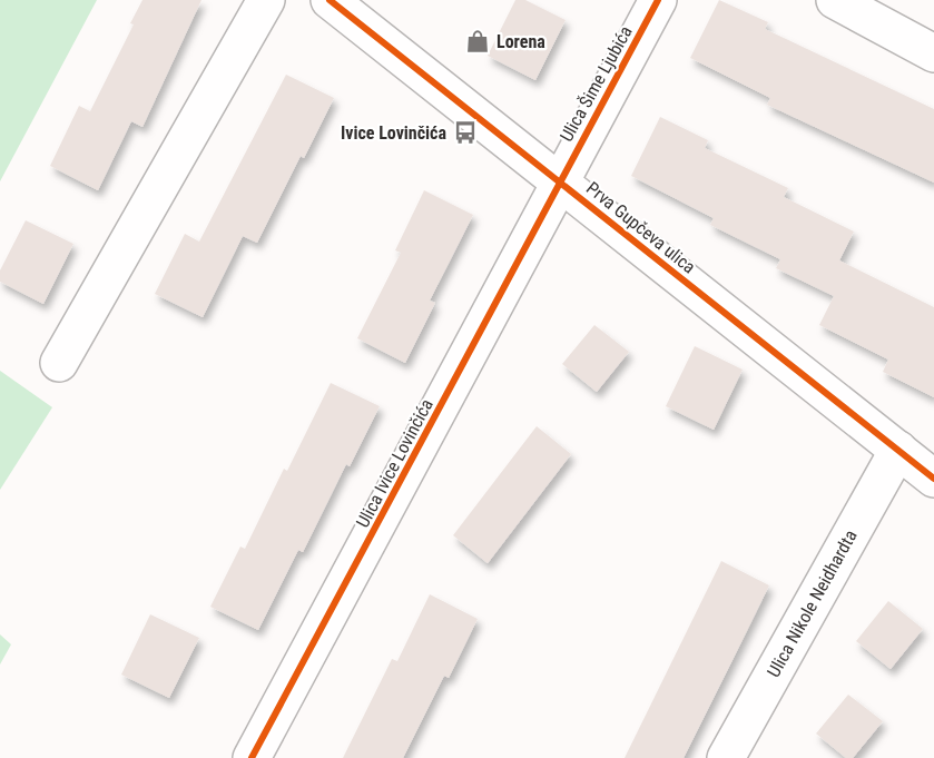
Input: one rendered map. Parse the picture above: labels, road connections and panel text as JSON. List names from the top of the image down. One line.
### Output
{"streets":{"street":["Ulica Šime Ljubića","Prva Gupčeva ulica","Ulica Ivice Lovinčića","Ulica Nikole Neidhardta"]},"crossings":[["Ulica Šime Ljubića","Prva Gupčeva ulica"],["Ulica Šime Ljubića","Ulica Ivice Lovinčića"],["Prva Gupčeva ulica","Ulica Ivice Lovinčića"],["Prva Gupčeva ulica","Ulica Nikole Neidhardta"]],"places":{"shop":["Lorena"],"bus stop":["Ivice Lovinčića"]}}
